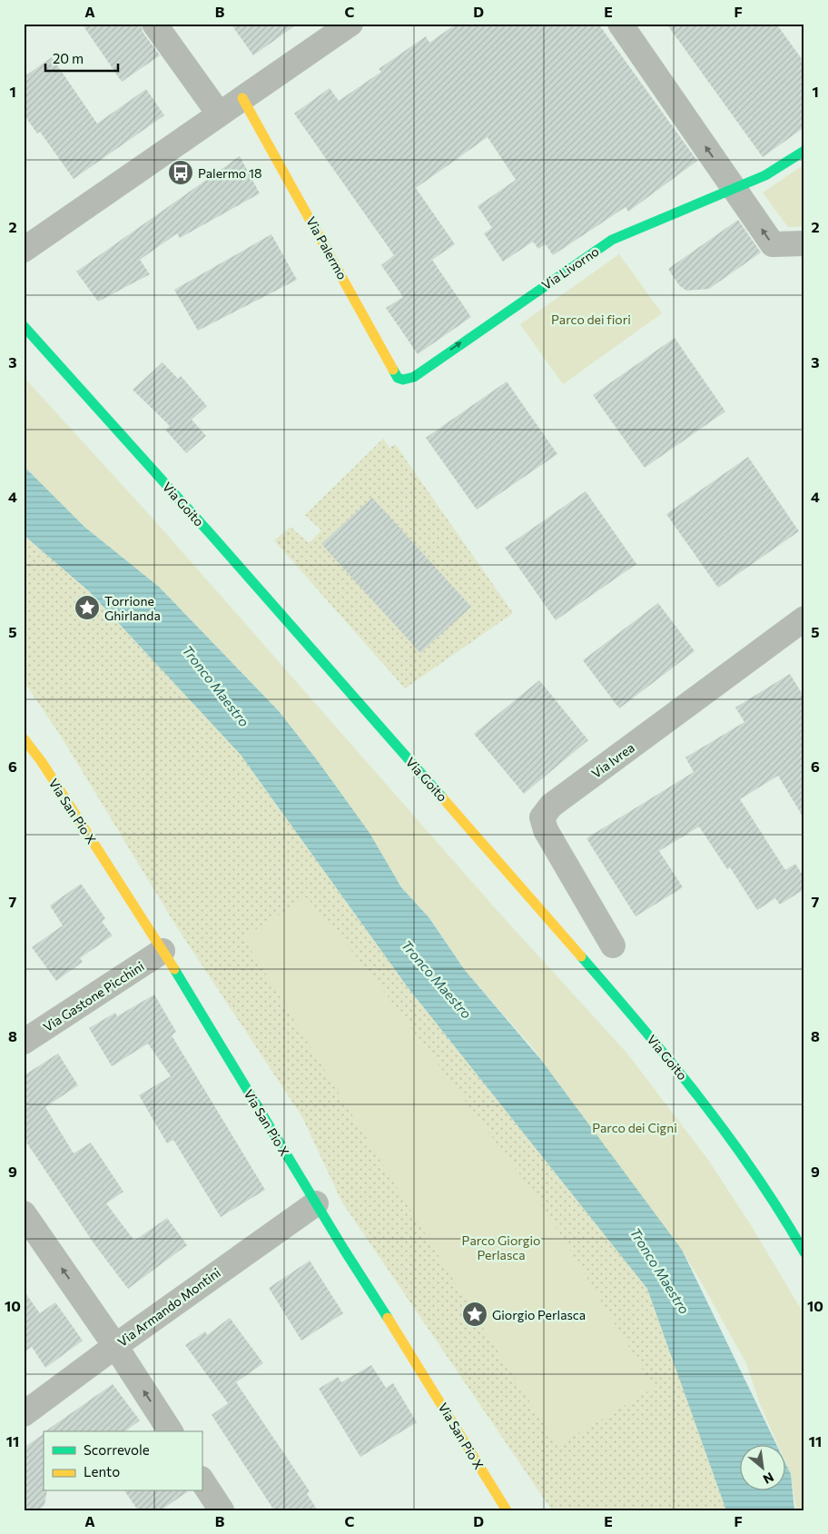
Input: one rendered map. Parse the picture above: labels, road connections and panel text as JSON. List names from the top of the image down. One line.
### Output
{"streets":{"street":["Via Palermo","Via Livorno","Via Goito","Via Ivrea","Via San Pio X","Via Gastone Picchini","Via Armando Montini"]},"crossings":[["Via Palermo","Via Livorno"],["Via San Pio X","Via Gastone Picchini"],["Via San Pio X","Via Armando Montini"]],"one_way":["Via Livorno"],"water":["Tronco Maestro"],"parks":["Parco dei fiori","Parco dei Cigni","Parco Giorgio Perlasca"],"places":{"bus stop":["Palermo 18"],"place":["Torrione Ghirlanda","Giorgio Perlasca"]},"legend":["Scorrevole","Lento"],"scale_bar":"20 m","north":"bottom right","grid":{"columns":["A","B","C","D","E","F"],"rows":["1","2","3","4","5","6","7","8","9","10","11"]}}
